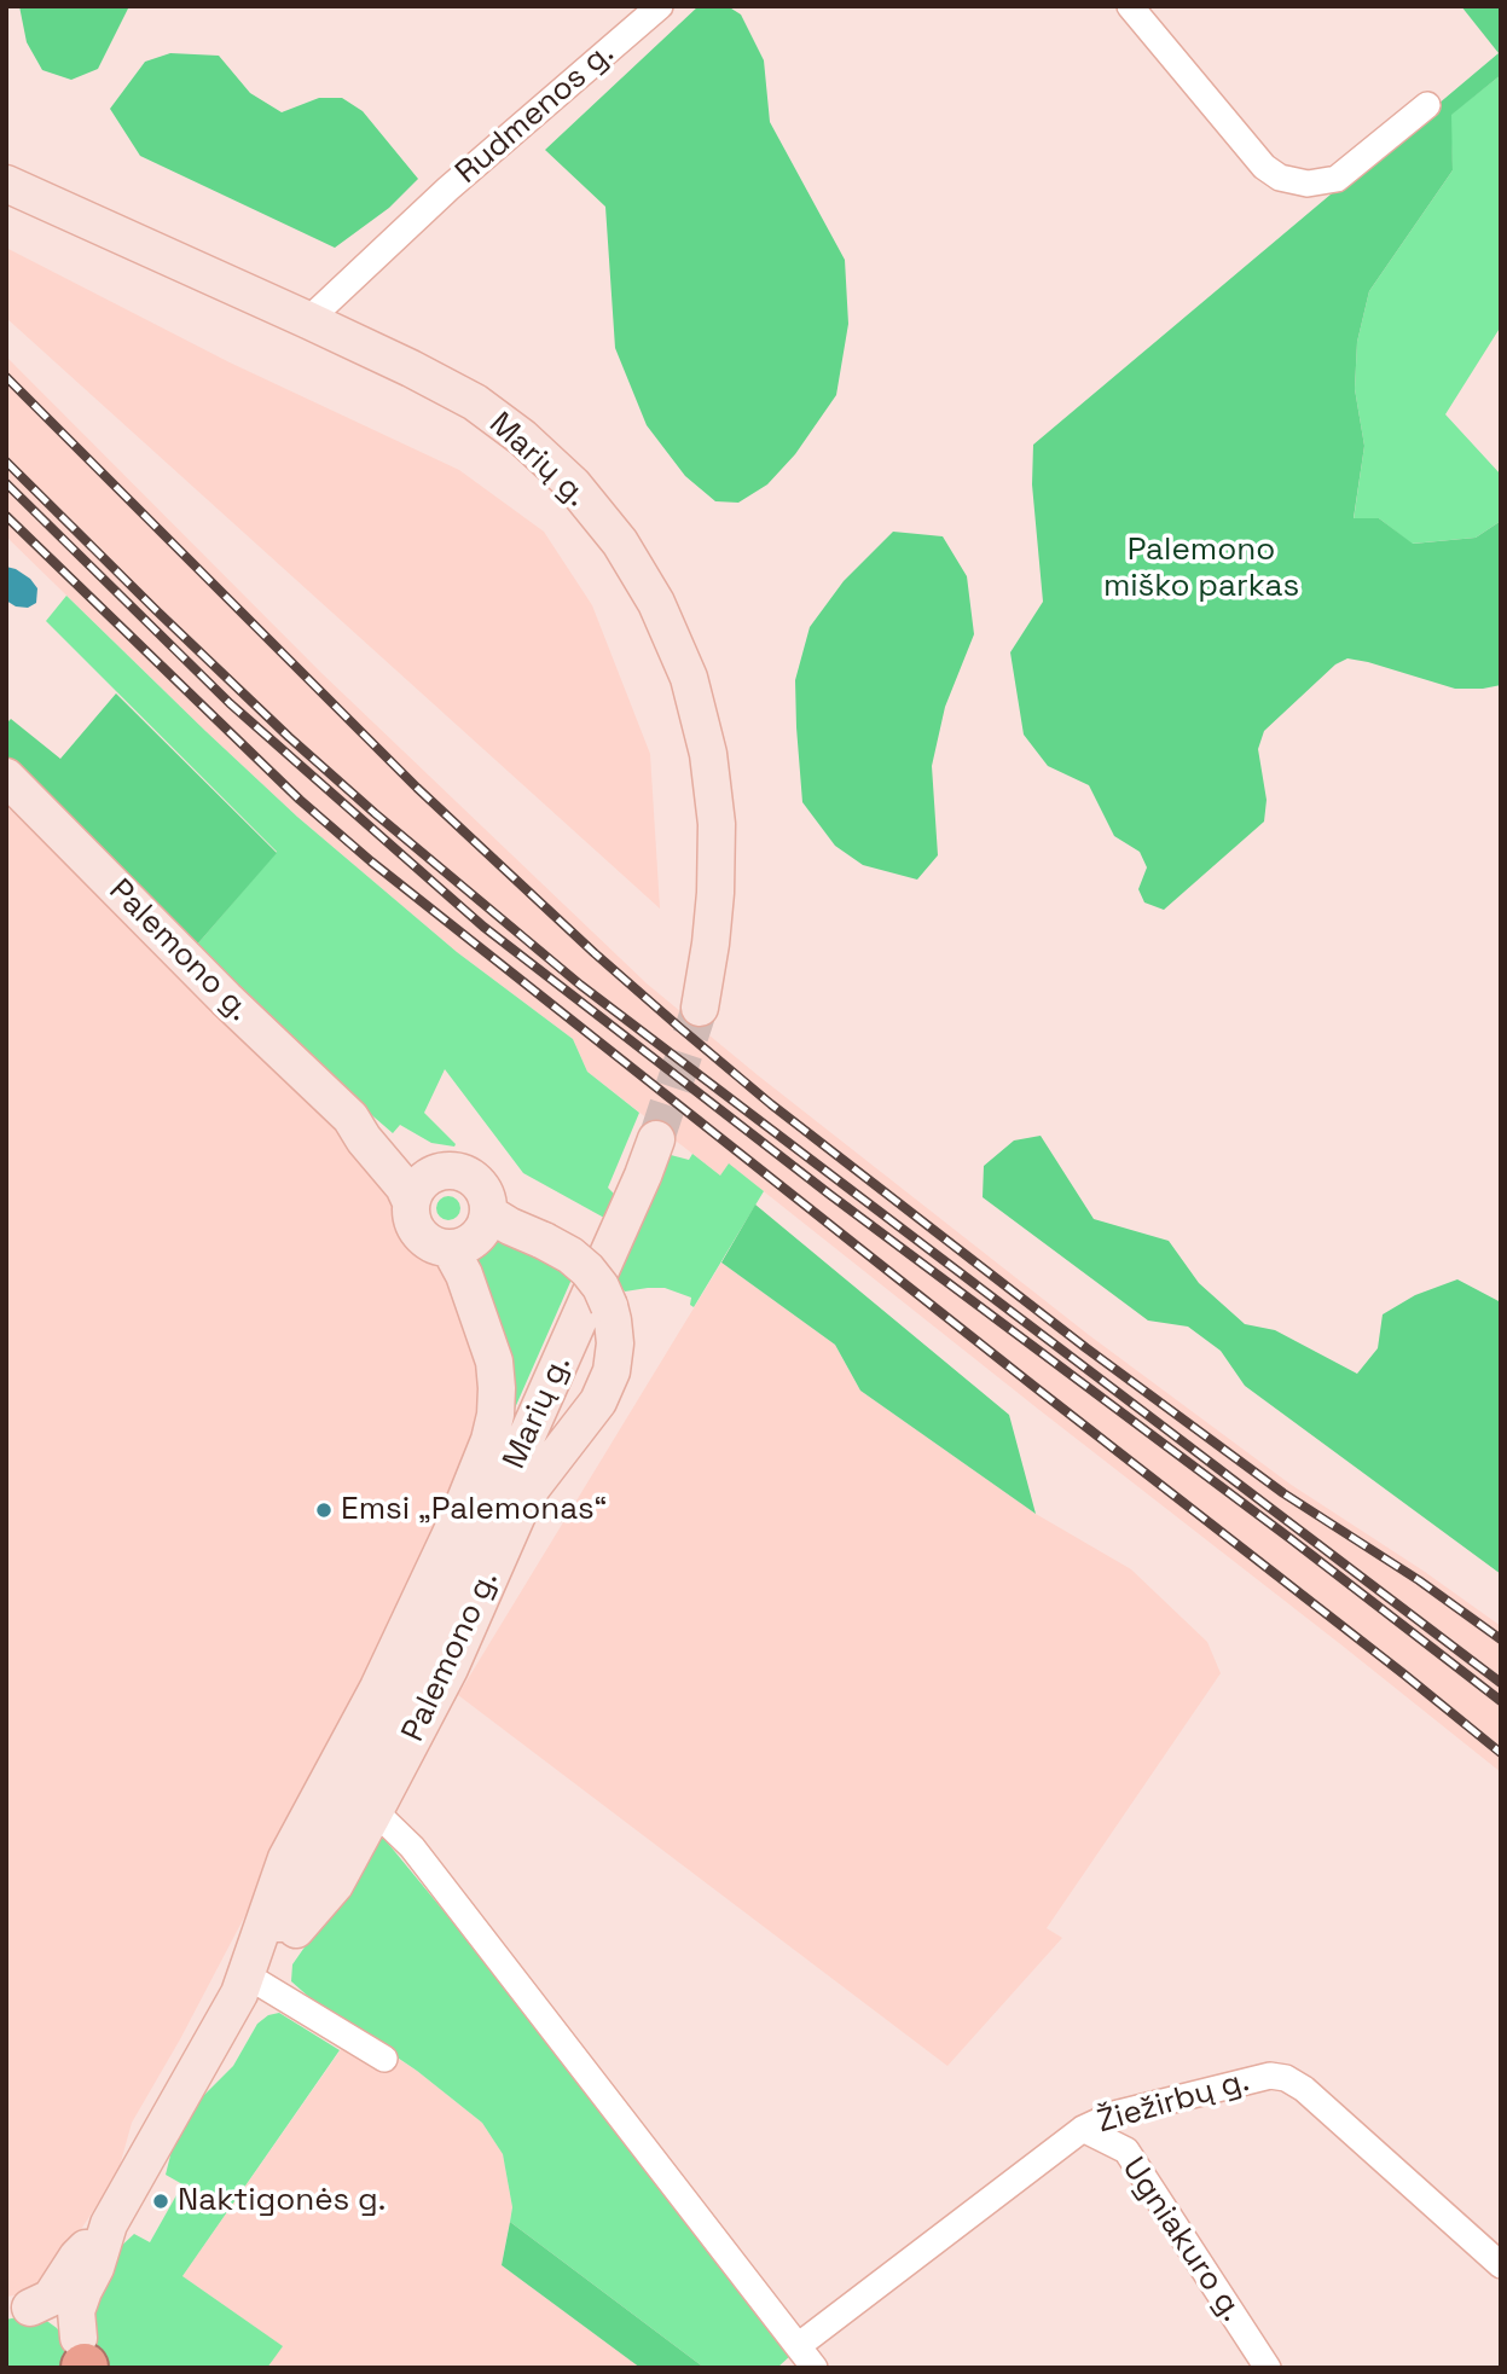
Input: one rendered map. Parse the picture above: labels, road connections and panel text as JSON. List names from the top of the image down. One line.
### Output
{"streets":{"street":["Rudmenos g.","Marių g.","Palemono g.","Žiežirbų g.","Ugniakuro g."]},"crossings":[["Rudmenos g.","Marių g."],["Marių g.","Palemono g."],["Žiežirbų g.","Ugniakuro g."]],"parks":["Palemono miško parkas"],"places":["Emsi „Palemonas“","Naktigonės g."]}
